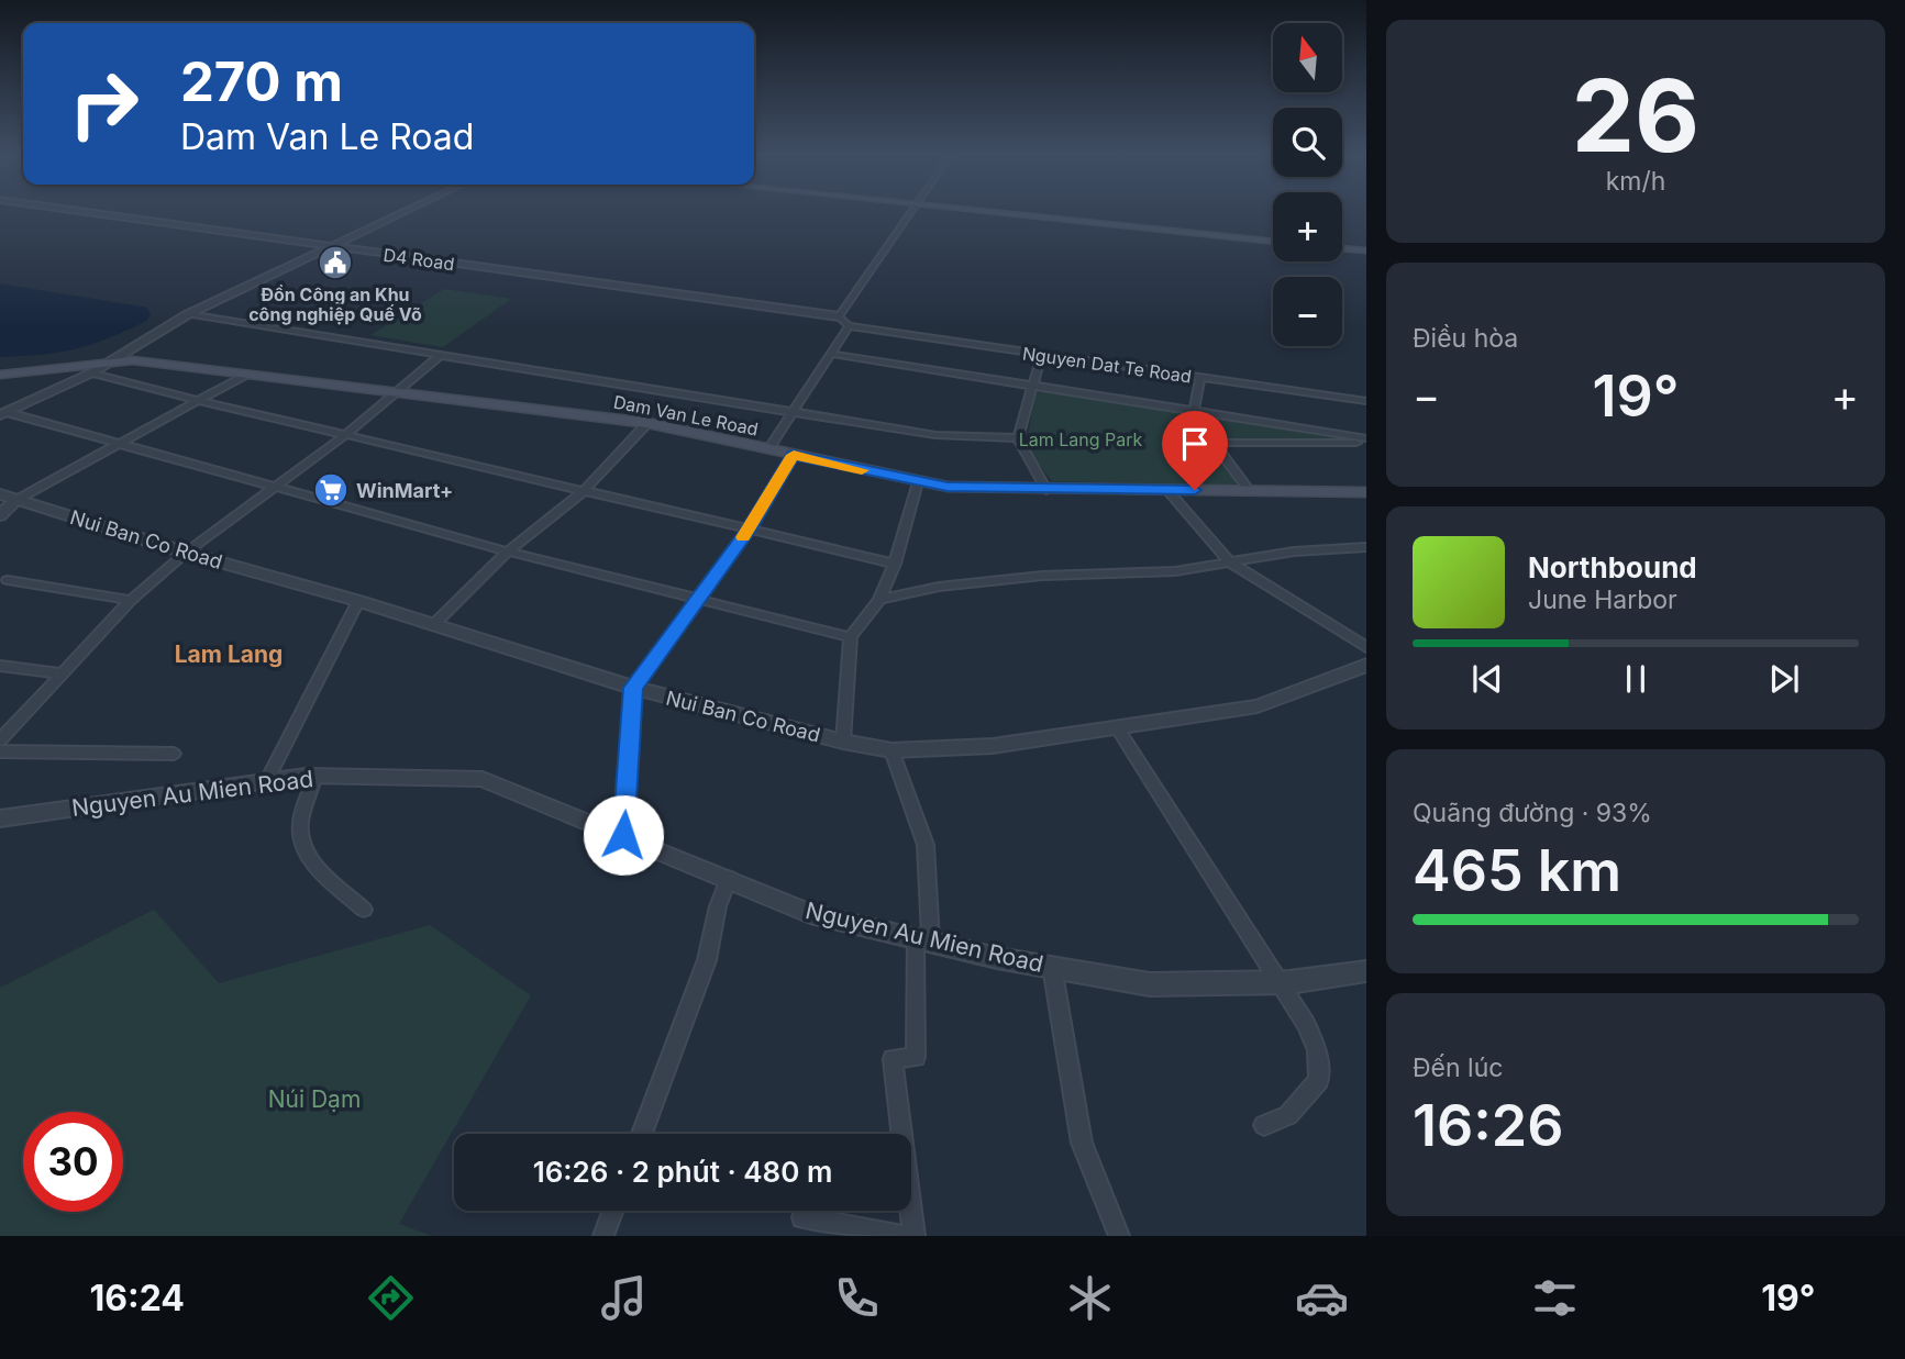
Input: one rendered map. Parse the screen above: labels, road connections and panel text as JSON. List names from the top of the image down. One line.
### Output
{"streets":{"main road":["Dam Van Le Road"],"street":["D4 Road","Nguyen Dat Te Road","Nui Ban Co Road","Nguyen Au Mien Road"]},"districts":["Lam Lang"],"parks":["Lam Lang Park","Núi Dạm"],"places":{"public building":["Đồn Công an Khu công nghiệp Quế Võ"],"supermarket":["WinMart+"]},"north":"top","page":{"tile":[["26","km/h"],"Điều hòa",["Quãng đường · 93%","465 km"],["Đến lúc","16:26"]],"map_buttons":["+","−"],"turn":["270 m","Dam Van Le Road"],"heat":["−","19°","+"],"song":["Northbound","June Harbor"],"limit":"30","trip":"16:26 · 2 phút · 480 m","tabs":["16:24","19°"]}}
